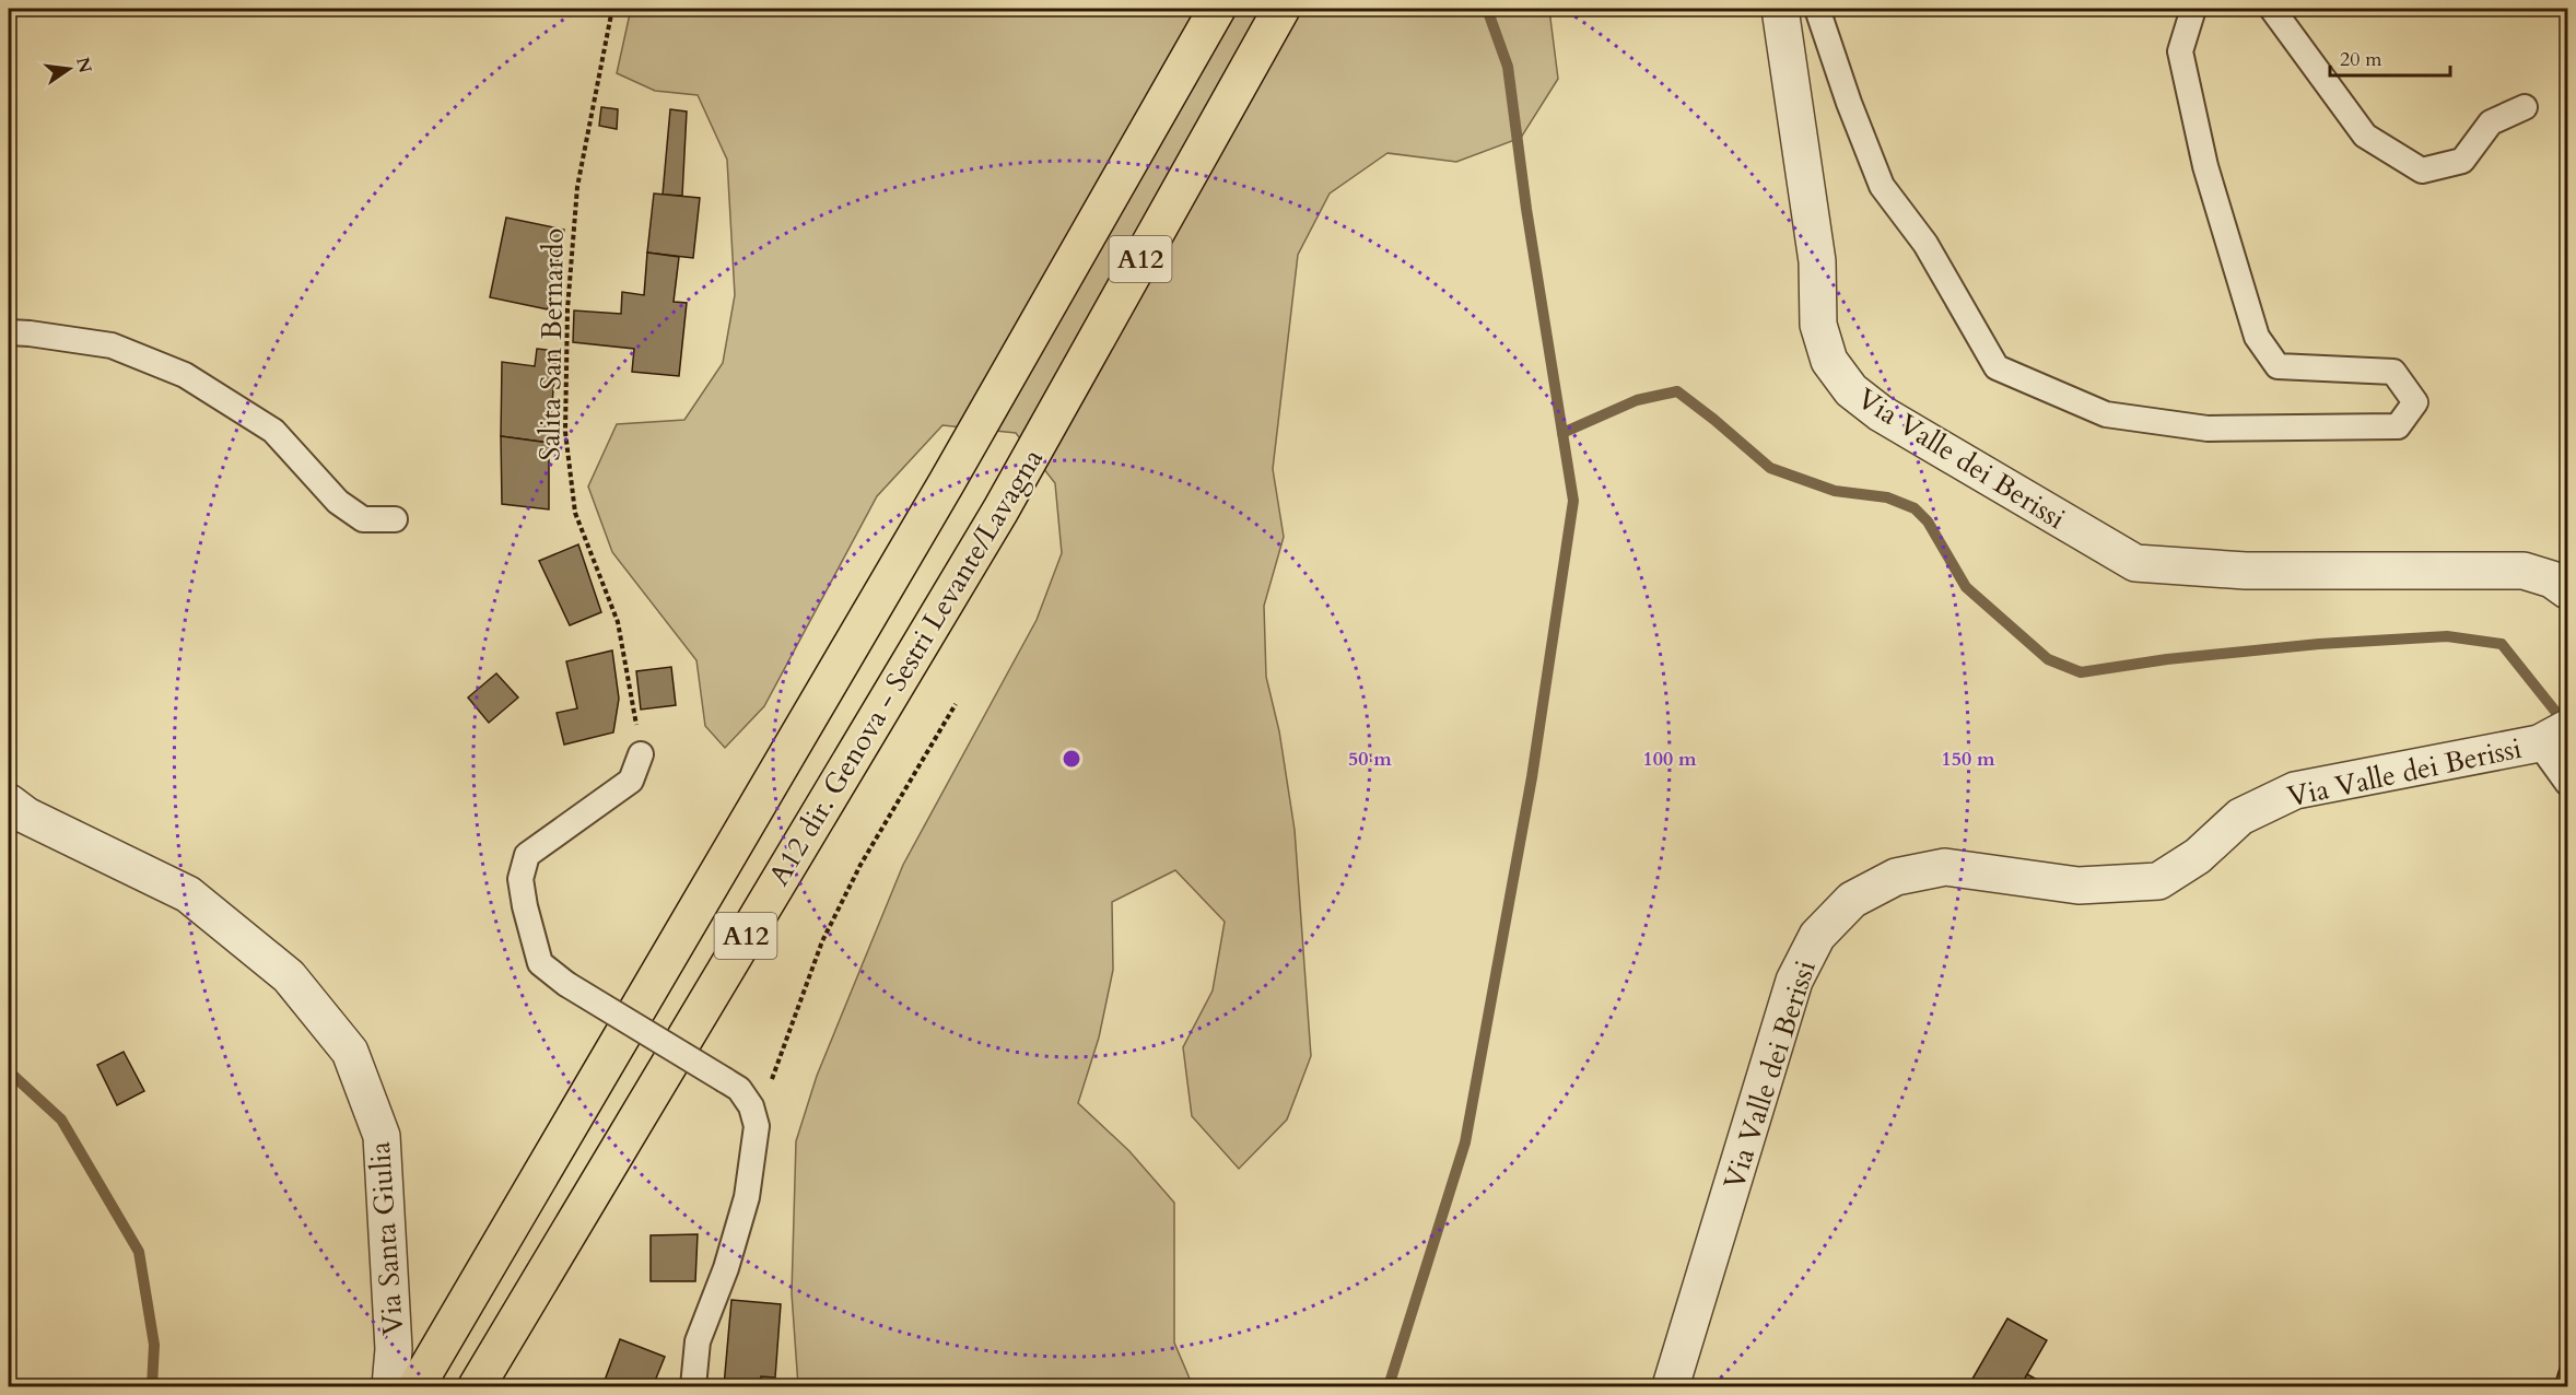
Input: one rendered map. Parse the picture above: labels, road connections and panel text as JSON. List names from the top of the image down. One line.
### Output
{"streets":{"highway":["A12","A12 dir. Genova - Sestri Levante/Lavagna"],"street":["Via Valle dei Berissi","Via Santa Giulia"],"path":["Salita San Bernardo"]},"scale_bar":"20 m","north":"right","rings":["50 m","100 m","150 m"]}
